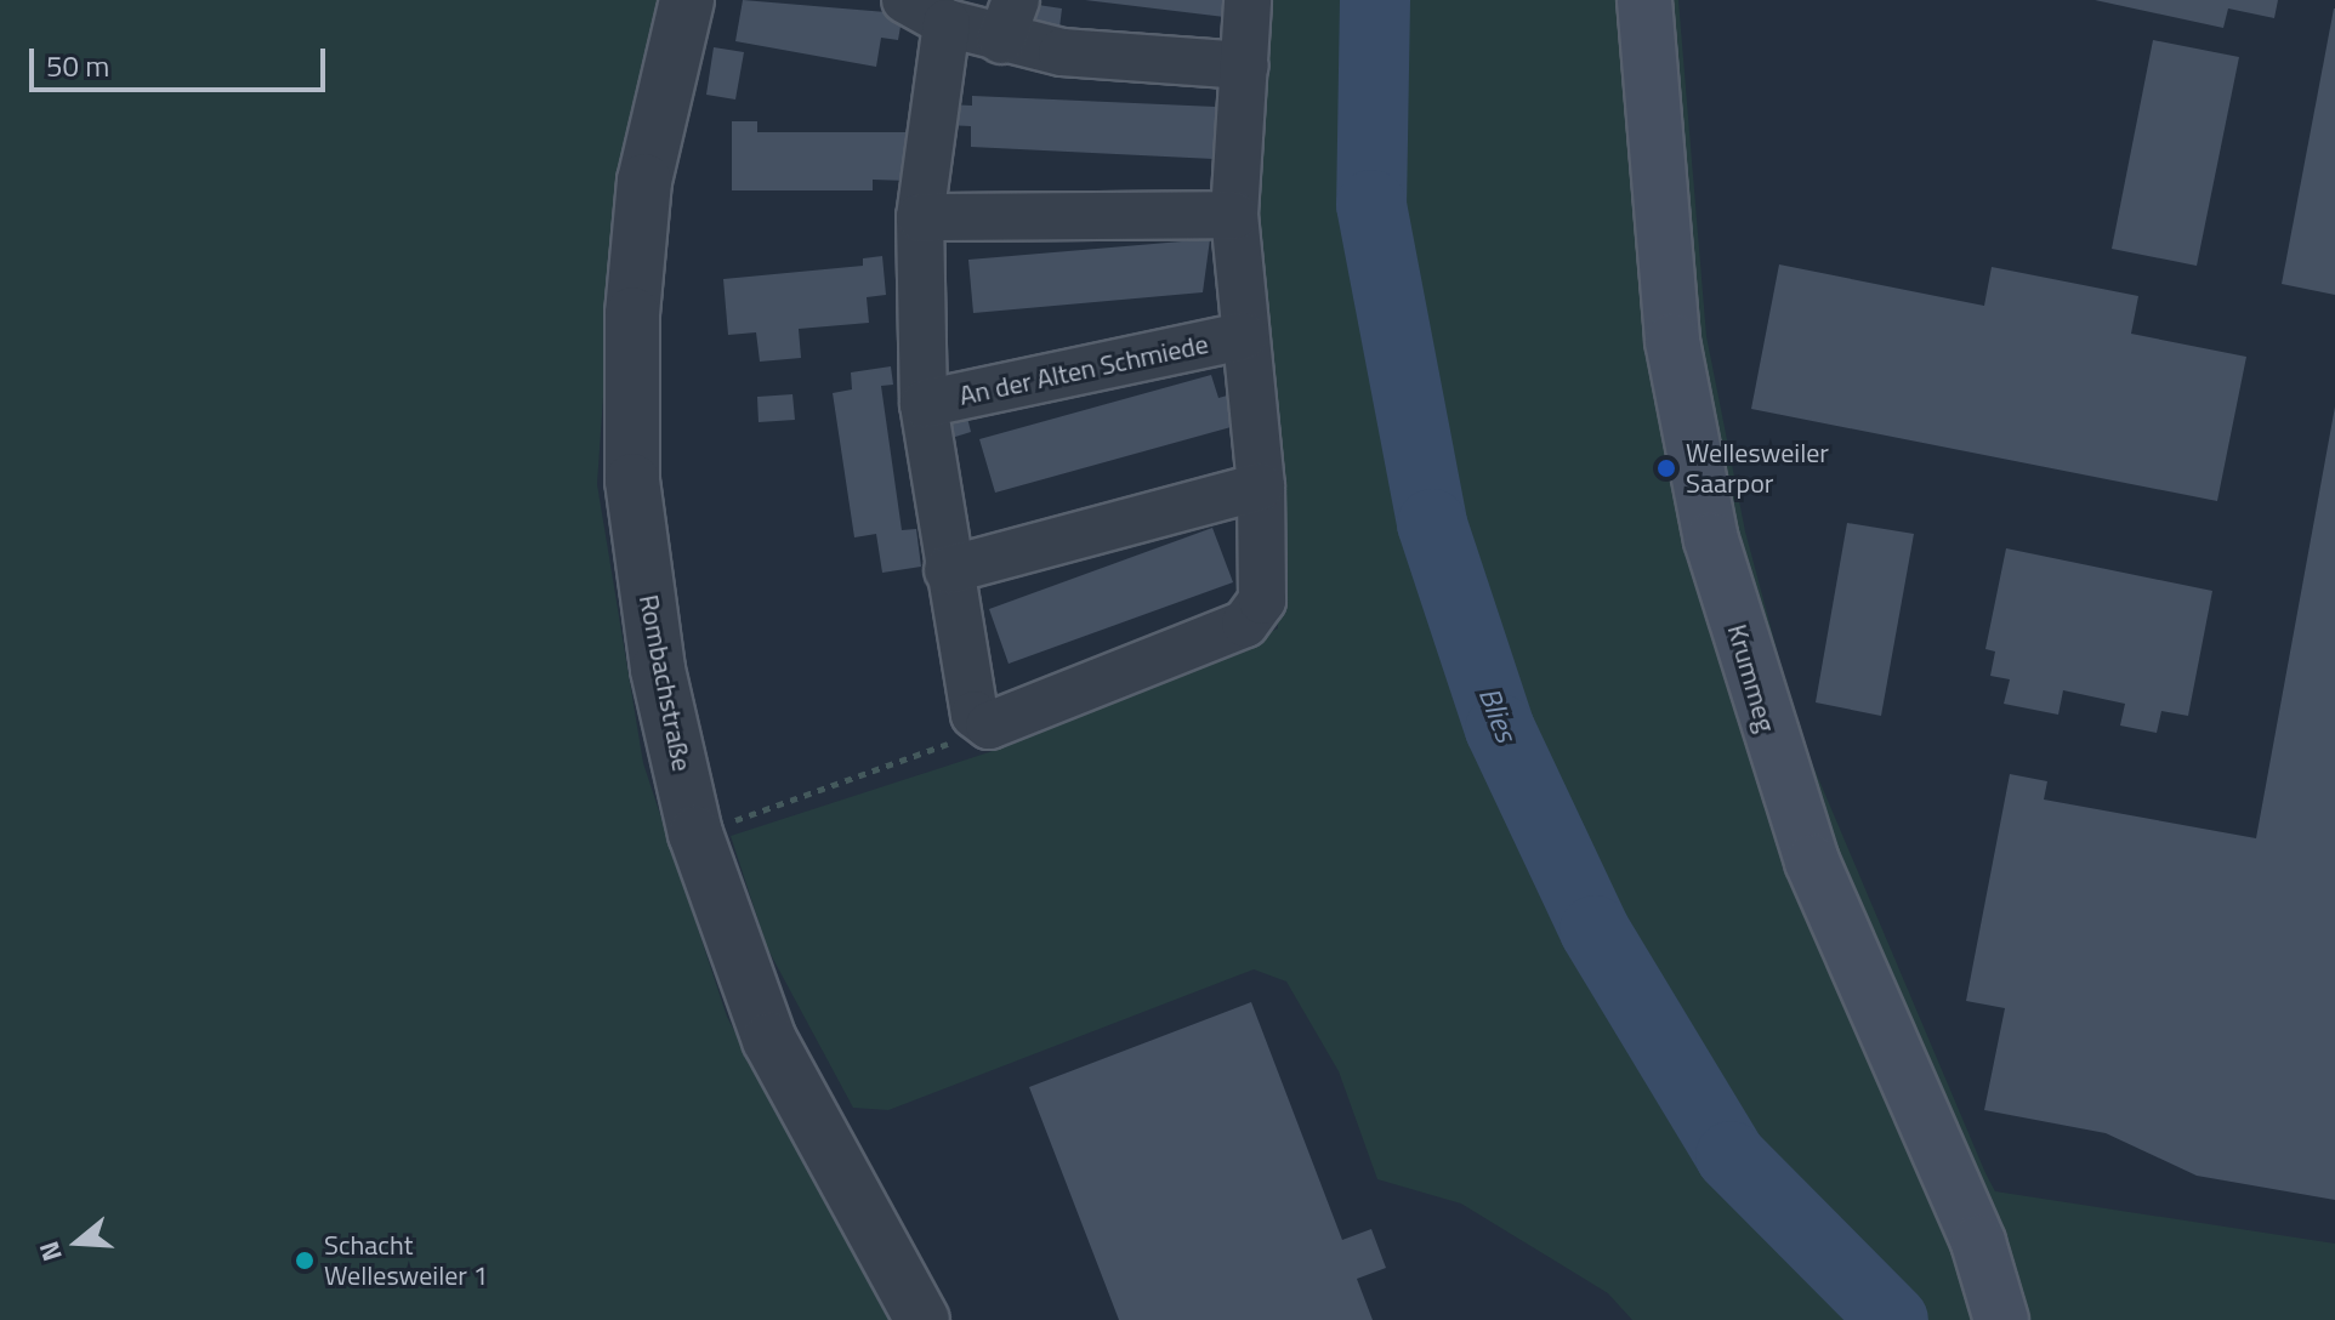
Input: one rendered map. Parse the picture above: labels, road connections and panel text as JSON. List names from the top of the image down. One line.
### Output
{"streets":{"main road":["Krummeg"],"street":["An der Alten Schmiede","Rombachstraße"]},"water":["Blies"],"places":["Wellesweiler Saarpor","Schacht Wellesweiler 1"],"scale_bar":"50 m","north":"left"}
